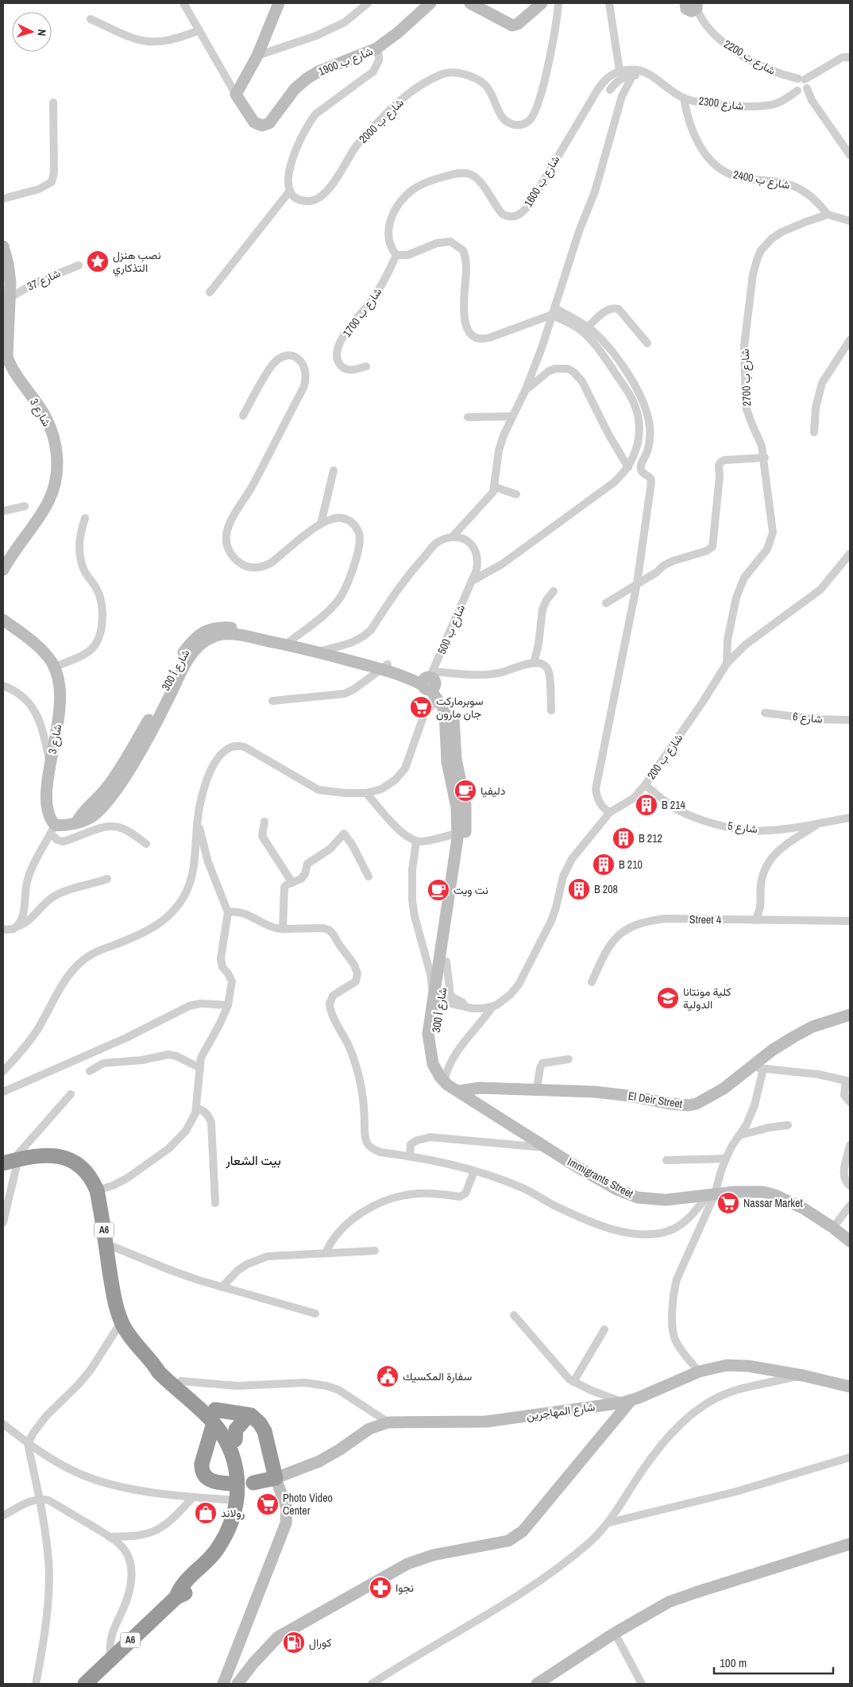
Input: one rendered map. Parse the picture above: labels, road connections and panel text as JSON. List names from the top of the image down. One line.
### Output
{"streets":{"highway":["A6"],"street":["شارع ب 2200","شارع ب 1900","شارع 2300","شارع ب 2000","شارع ب 2400","شارع ب 1600","شارع 37","شارع ب 1700","شارع ب 2700","شارع 3","شارع ب 500","شارع أ 300","شارع 6","شارع ب 200","شارع 5","Street 4","El Deir Street","Immigrants Street","شارع المهاجرين"]},"crossings":[["شارع ب 2200","شارع 2300"],["شارع 2300","شارع ب 2400"],["شارع ب 2400","شارع ب 2700"],["شارع ب 1600","شارع ب 1700"],["شارع 37","شارع 3"],["شارع ب 2700","شارع ب 200"],["شارع ب 500","شارع أ 300"],["شارع أ 300","شارع ب 200"],["شارع أ 300","Immigrants Street"],["شارع ب 200","شارع 5"],["El Deir Street","Immigrants Street"]],"districts":["بيت الشعار"],"places":{"place":["نصب هنزل التذكاري"],"supermarket":["سوبرماركت جان مارون","Nassar Market","Photo Video Center"],"cafe":["دليفيا","نت ويت"],"building":["B 214","B 212","B 210","B 208"],"school or university":["كلية مونتانا الدولية"],"public building":["سفارة المكسيك"],"shop":["رولاند"],"pharmacy":["نجوا"],"fuel station":["كورال"]},"scale_bar":"100 m","north":"right"}
